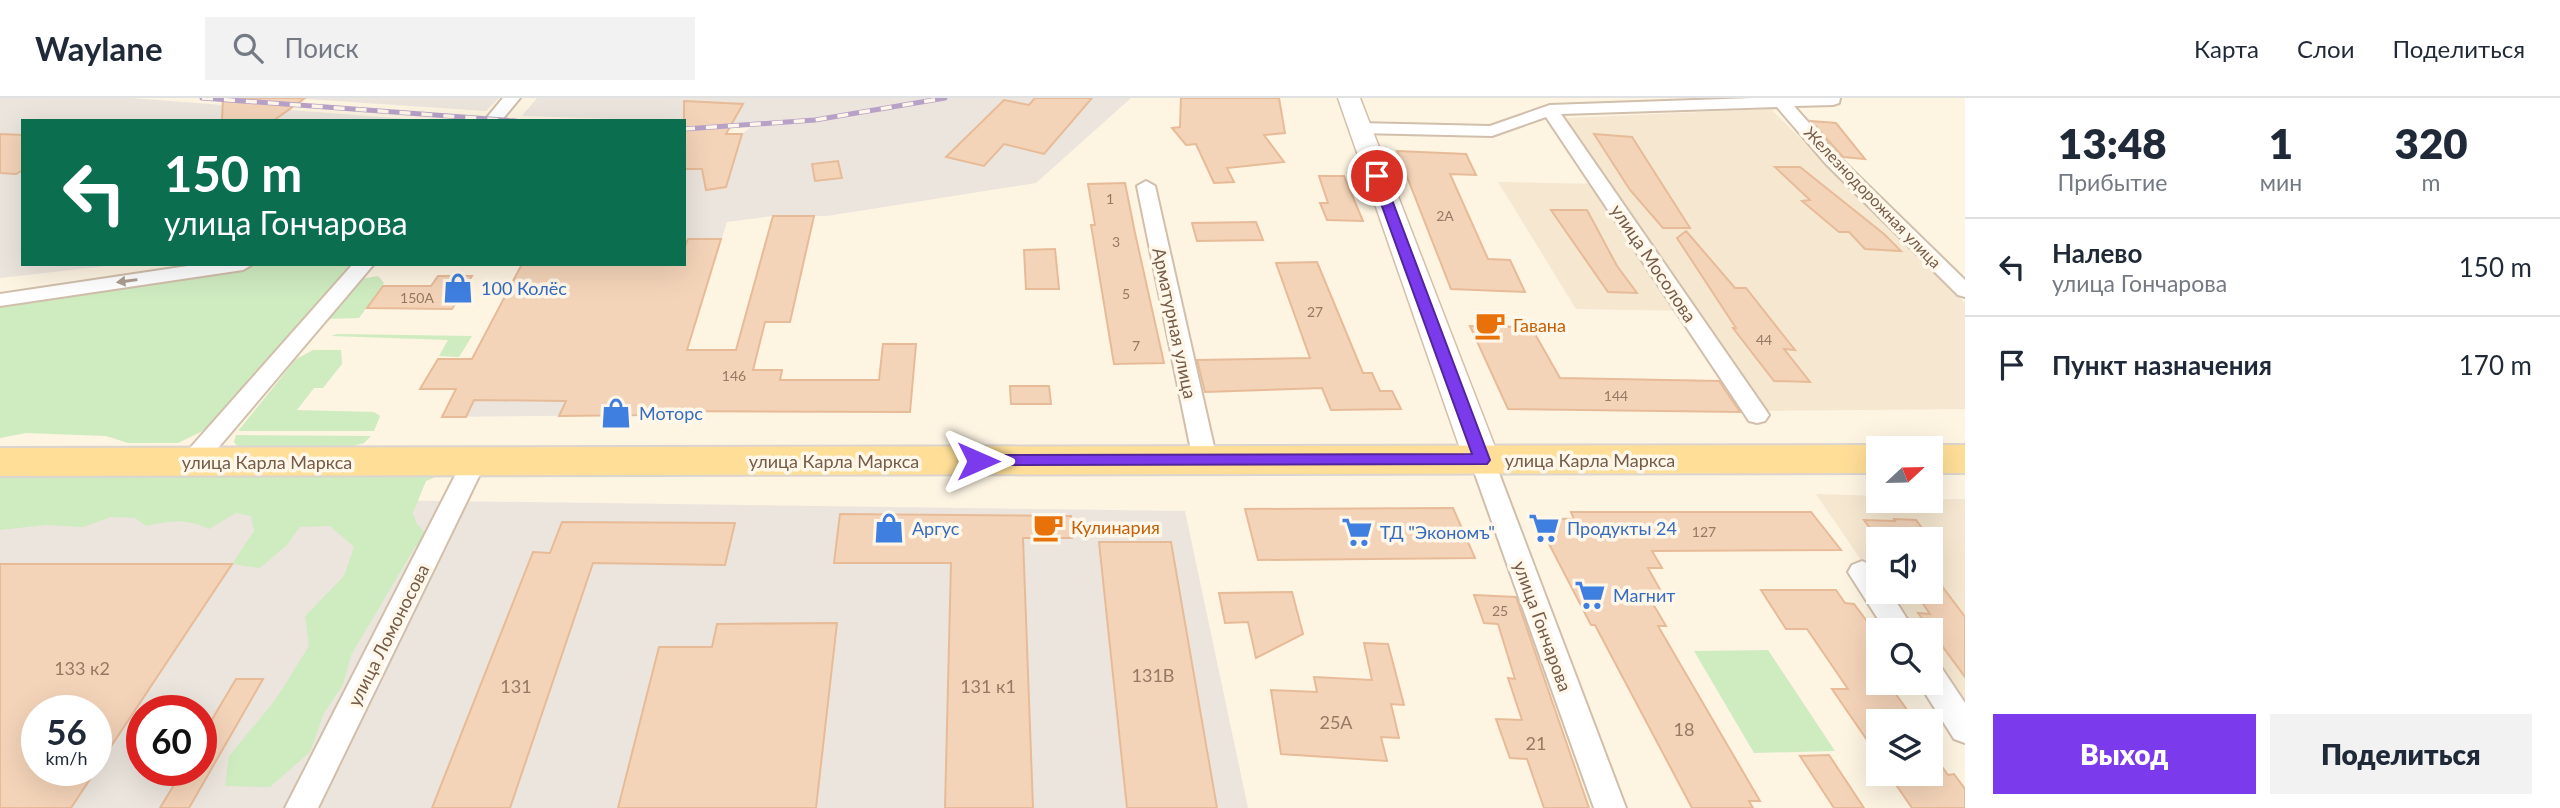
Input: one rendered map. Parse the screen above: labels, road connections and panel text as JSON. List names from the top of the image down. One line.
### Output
{"streets":{"main road":["улица Карла Маркса"],"street":["Железнодорожная улица","улица Мосолова","Арматурная улица","улица Гончарова","улица Ломоносова"]},"crossings":[["Арматурная улица","улица Карла Маркса"],["улица Карла Маркса","улица Гончарова"],["улица Карла Маркса","улица Ломоносова"]],"places":{"shop":["100 Колёс","Моторс","Аргус"],"cafe":["Гавана","Кулинария"],"supermarket":["Продукты 24","ТД \"Экономъ\"","Магнит"]},"house_numbers":["1","2А","3","5","150А","27","44","7","146","144","127","25","133 к2","131В","131","131 к1","25А","18","21"],"north":"right","page":{"header":"Waylane","search":"Поиск","nav":["Карта","Слои","Поделиться"],"eta":["13:48","Прибытие","1","мин","320","m"],"turn":["150 m","улица Гончарова"],"list":[{"name":"Налево","note":"улица Гончарова","value":"150 m"},{"name":"Пункт назначения","value":"170 m"}],"speed":"56 km/h","limit":"60","buttons":["Выход","Поделиться"]}}
